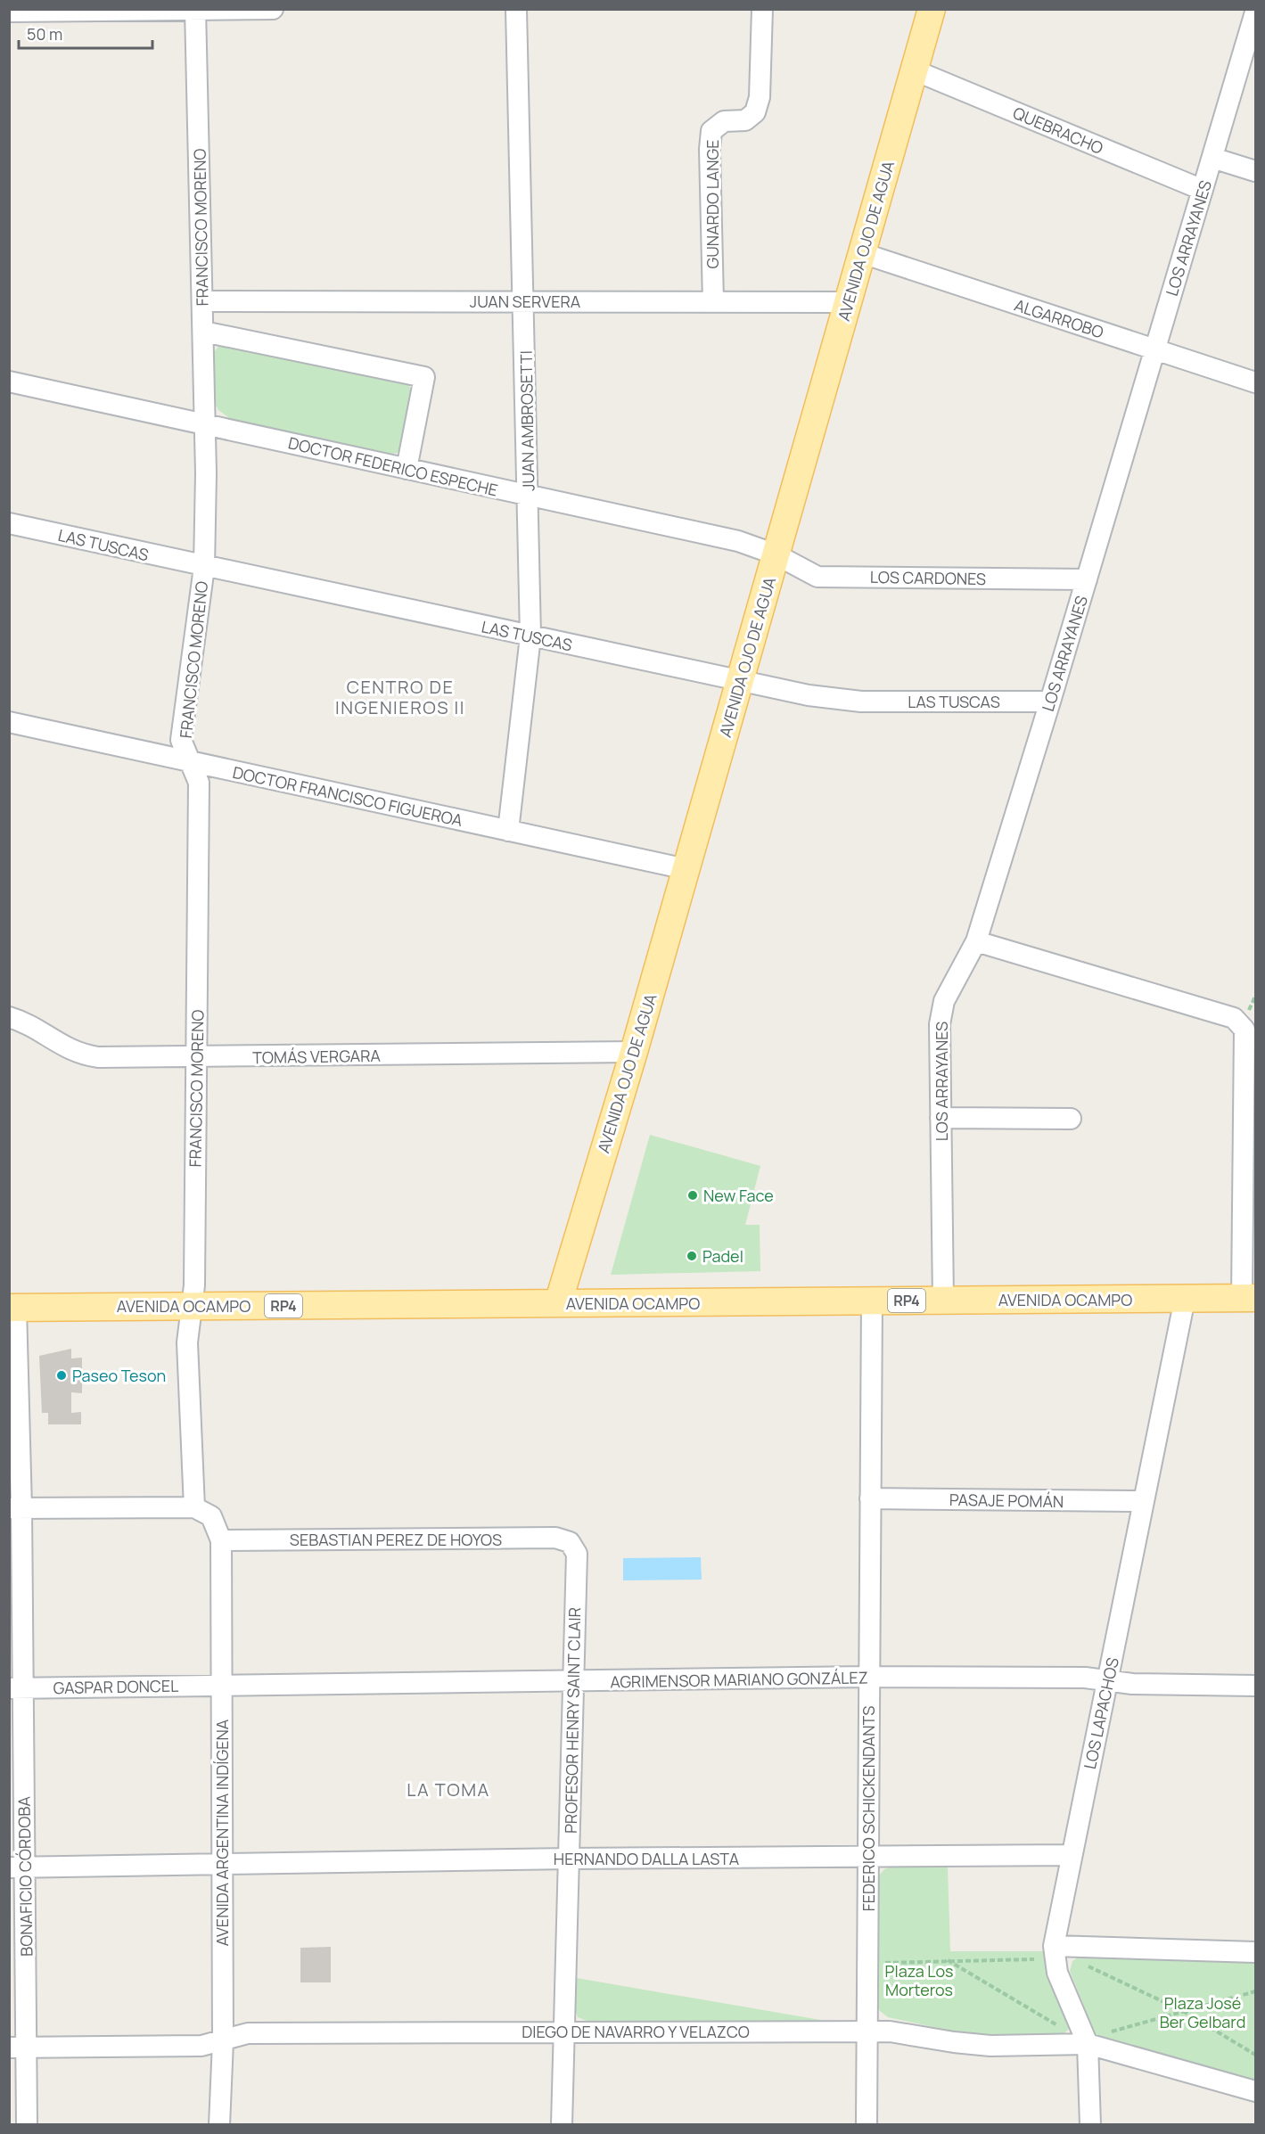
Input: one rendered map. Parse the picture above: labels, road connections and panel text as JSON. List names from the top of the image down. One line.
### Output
{"streets":{"main road":["AVENIDA OJO DE AGUA","AVENIDA OCAMPO","RP4"],"street":["QUEBRACHO","GUNARDO LANGE","FRANCISCO MORENO","LOS ARRAYANES","JUAN SERVERA","ALGARROBO","JUAN AMBROSETTI","DOCTOR FEDERICO ESPECHE","LAS TUSCAS","LOS CARDONES","DOCTOR FRANCISCO FIGUEROA","TOMÁS VERGARA","PASAJE POMÁN","SEBASTIAN PEREZ DE HOYOS","AGRIMENSOR MARIANO GONZÁLEZ","GASPAR DONCEL","LOS LAPACHOS","PROFESOR HENRY SAINT CLAIR","FEDERICO SCHICKENDANTS","AVENIDA ARGENTINA INDÍGENA","HERNANDO DALLA LASTA","BONAFICIO CÓRDOBA","DIEGO DE NAVARRO Y VELAZCO"]},"crossings":[["QUEBRACHO","LOS ARRAYANES"],["QUEBRACHO","AVENIDA OJO DE AGUA"],["GUNARDO LANGE","JUAN SERVERA"],["FRANCISCO MORENO","JUAN SERVERA"],["FRANCISCO MORENO","DOCTOR FEDERICO ESPECHE"],["FRANCISCO MORENO","LAS TUSCAS"],["FRANCISCO MORENO","DOCTOR FRANCISCO FIGUEROA"],["FRANCISCO MORENO","TOMÁS VERGARA"],["FRANCISCO MORENO","AVENIDA OCAMPO"],["LOS ARRAYANES","ALGARROBO"],["LOS ARRAYANES","LAS TUSCAS"],["LOS ARRAYANES","LOS CARDONES"],["LOS ARRAYANES","AVENIDA OCAMPO"],["AVENIDA OJO DE AGUA","JUAN SERVERA"],["AVENIDA OJO DE AGUA","ALGARROBO"],["AVENIDA OJO DE AGUA","DOCTOR FEDERICO ESPECHE"],["AVENIDA OJO DE AGUA","LAS TUSCAS"],["AVENIDA OJO DE AGUA","LOS CARDONES"],["AVENIDA OJO DE AGUA","DOCTOR FRANCISCO FIGUEROA"],["AVENIDA OJO DE AGUA","TOMÁS VERGARA"],["AVENIDA OJO DE AGUA","AVENIDA OCAMPO"],["JUAN SERVERA","JUAN AMBROSETTI"],["JUAN AMBROSETTI","DOCTOR FEDERICO ESPECHE"],["JUAN AMBROSETTI","LAS TUSCAS"],["JUAN AMBROSETTI","DOCTOR FRANCISCO FIGUEROA"],["DOCTOR FEDERICO ESPECHE","LOS CARDONES"],["AVENIDA OCAMPO","LOS LAPACHOS"],["AVENIDA OCAMPO","FEDERICO SCHICKENDANTS"],["AVENIDA OCAMPO","BONAFICIO CÓRDOBA"],["PASAJE POMÁN","LOS LAPACHOS"],["PASAJE POMÁN","FEDERICO SCHICKENDANTS"],["SEBASTIAN PEREZ DE HOYOS","PROFESOR HENRY SAINT CLAIR"],["SEBASTIAN PEREZ DE HOYOS","AVENIDA ARGENTINA INDÍGENA"],["AGRIMENSOR MARIANO GONZÁLEZ","GASPAR DONCEL"],["AGRIMENSOR MARIANO GONZÁLEZ","LOS LAPACHOS"],["AGRIMENSOR MARIANO GONZÁLEZ","PROFESOR HENRY SAINT CLAIR"],["AGRIMENSOR MARIANO GONZÁLEZ","FEDERICO SCHICKENDANTS"],["AGRIMENSOR MARIANO GONZÁLEZ","AVENIDA ARGENTINA INDÍGENA"],["GASPAR DONCEL","AVENIDA ARGENTINA INDÍGENA"],["GASPAR DONCEL","BONAFICIO CÓRDOBA"],["LOS LAPACHOS","HERNANDO DALLA LASTA"],["LOS LAPACHOS","DIEGO DE NAVARRO Y VELAZCO"],["PROFESOR HENRY SAINT CLAIR","HERNANDO DALLA LASTA"],["PROFESOR HENRY SAINT CLAIR","DIEGO DE NAVARRO Y VELAZCO"],["FEDERICO SCHICKENDANTS","HERNANDO DALLA LASTA"],["FEDERICO SCHICKENDANTS","DIEGO DE NAVARRO Y VELAZCO"],["AVENIDA ARGENTINA INDÍGENA","HERNANDO DALLA LASTA"],["AVENIDA ARGENTINA INDÍGENA","DIEGO DE NAVARRO Y VELAZCO"],["HERNANDO DALLA LASTA","BONAFICIO CÓRDOBA"],["BONAFICIO CÓRDOBA","DIEGO DE NAVARRO Y VELAZCO"]],"districts":["CENTRO DE INGENIEROS II","LA TOMA"],"parks":["Plaza Los Morteros","Plaza José Ber Gelbard"],"places":["New Face","Padel","Paseo Teson"],"scale_bar":"50 m"}
